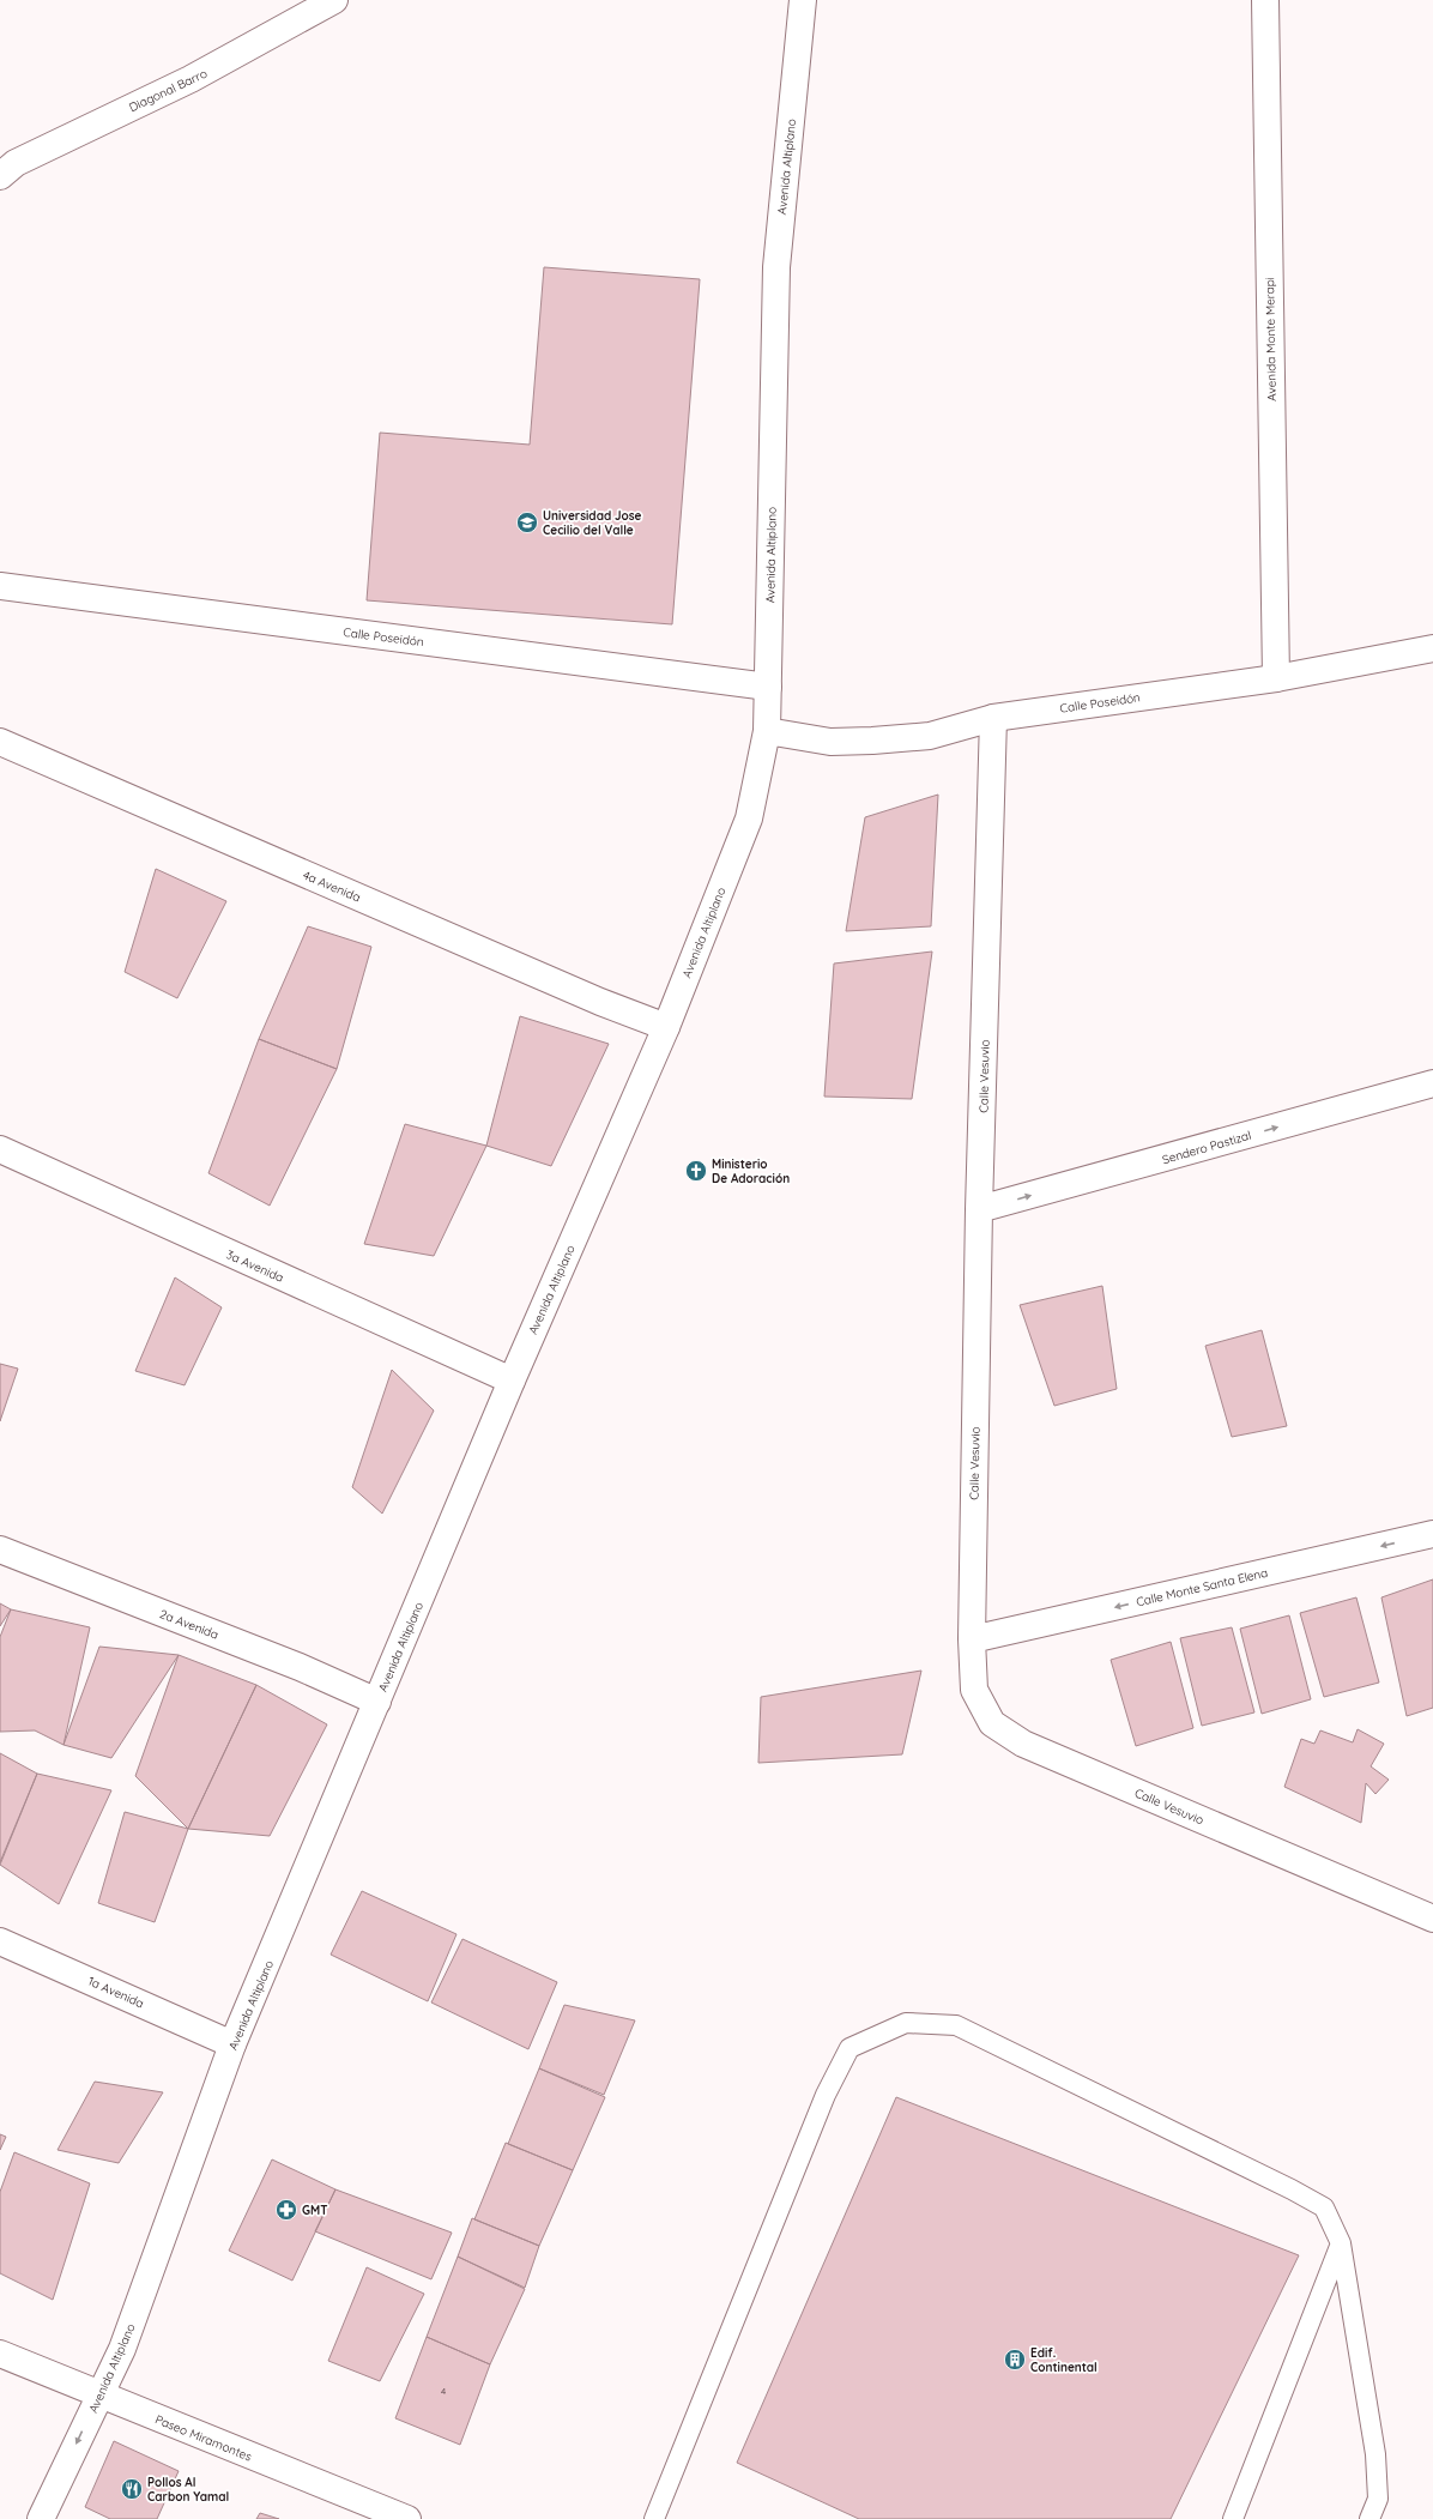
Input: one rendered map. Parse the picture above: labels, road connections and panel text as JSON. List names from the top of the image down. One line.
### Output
{"streets":{"street":["Diagonal Barro","Avenida Altiplano","Avenida Monte Merapi","Calle Poseidón","4a Avenida","Calle Vesuvio","Sendero Pastizal","3a Avenida","Calle Monte Santa Elena","2a Avenida","1a Avenida","Paseo Miramontes"]},"crossings":[["Avenida Altiplano","Calle Poseidón"],["Avenida Altiplano","4a Avenida"],["Avenida Altiplano","3a Avenida"],["Avenida Altiplano","2a Avenida"],["Avenida Altiplano","1a Avenida"],["Avenida Altiplano","Paseo Miramontes"],["Avenida Monte Merapi","Calle Poseidón"],["Calle Poseidón","Calle Vesuvio"],["Calle Vesuvio","Sendero Pastizal"],["Calle Vesuvio","Calle Monte Santa Elena"]],"one_way":["Sendero Pastizal","Calle Monte Santa Elena"],"places":{"school or university":["Universidad Jose Cecilio del Valle"],"church":["Ministerio De Adoración"],"pharmacy":["GMT"],"building":["Edif. Continental"],"restaurant":["Pollos Al Carbon Yamal"]},"house_numbers":["4"]}
